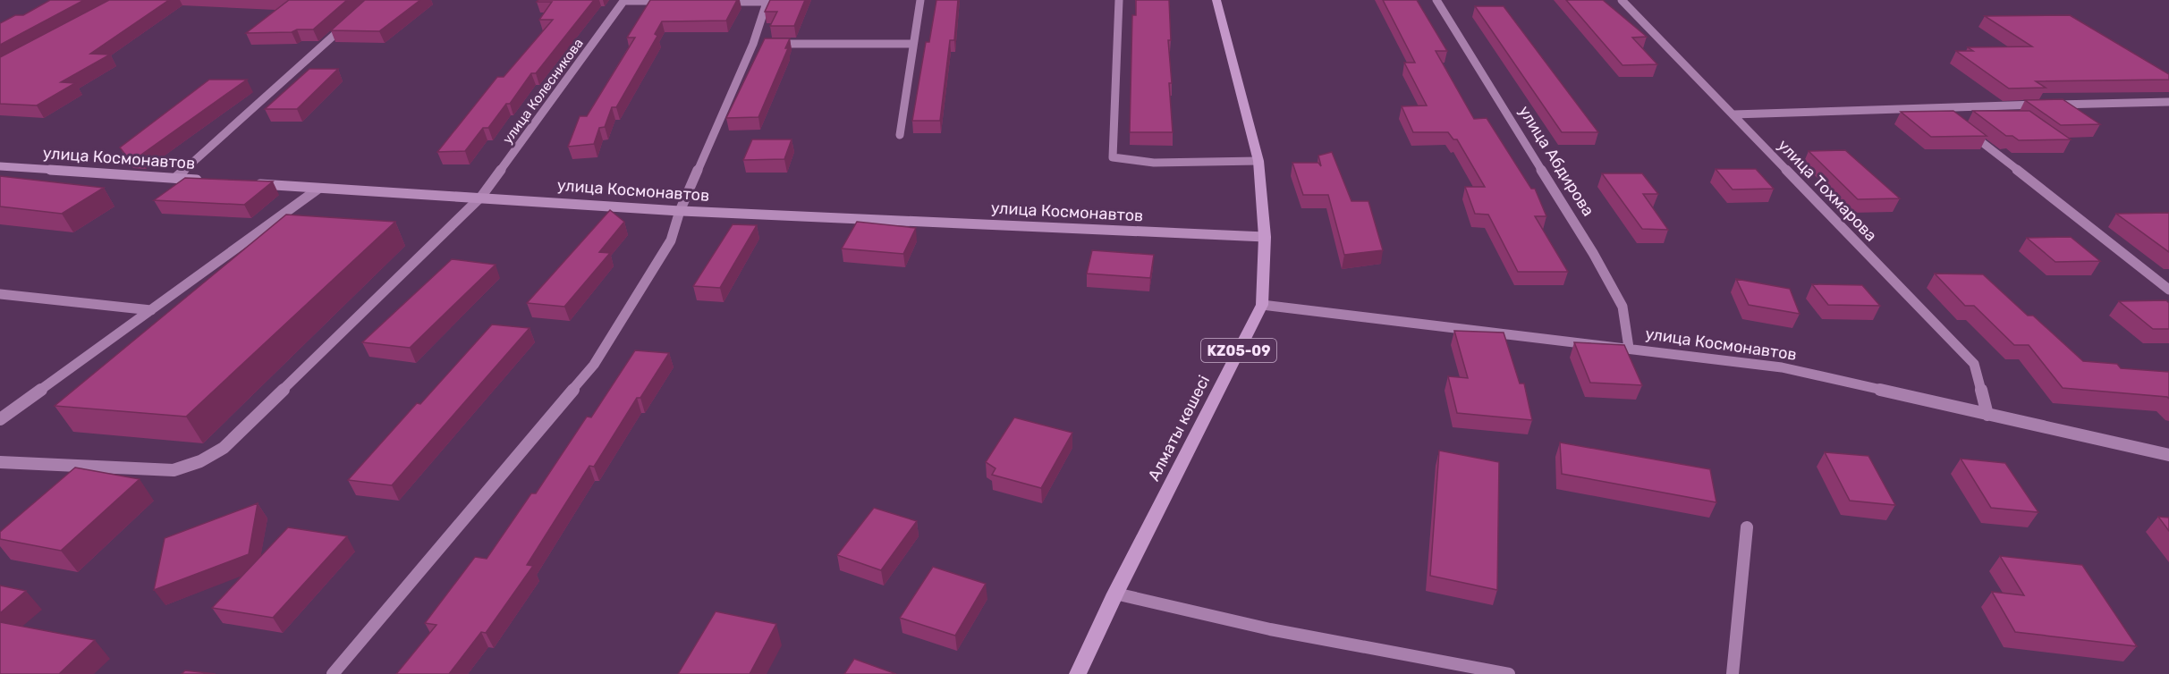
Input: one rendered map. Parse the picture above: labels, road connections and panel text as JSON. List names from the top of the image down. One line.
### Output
{"streets":{"main road":["улица Космонавтов","KZ05-09","Алматы көшесі"],"street":["улица Колесникова","улица Абдирова","улица Тохмарова"]},"crossings":[["улица Колесникова","улица Космонавтов"],["улица Космонавтов","улица Абдирова"],["улица Космонавтов","улица Тохмарова"],["улица Космонавтов","Алматы көшесі"]]}
